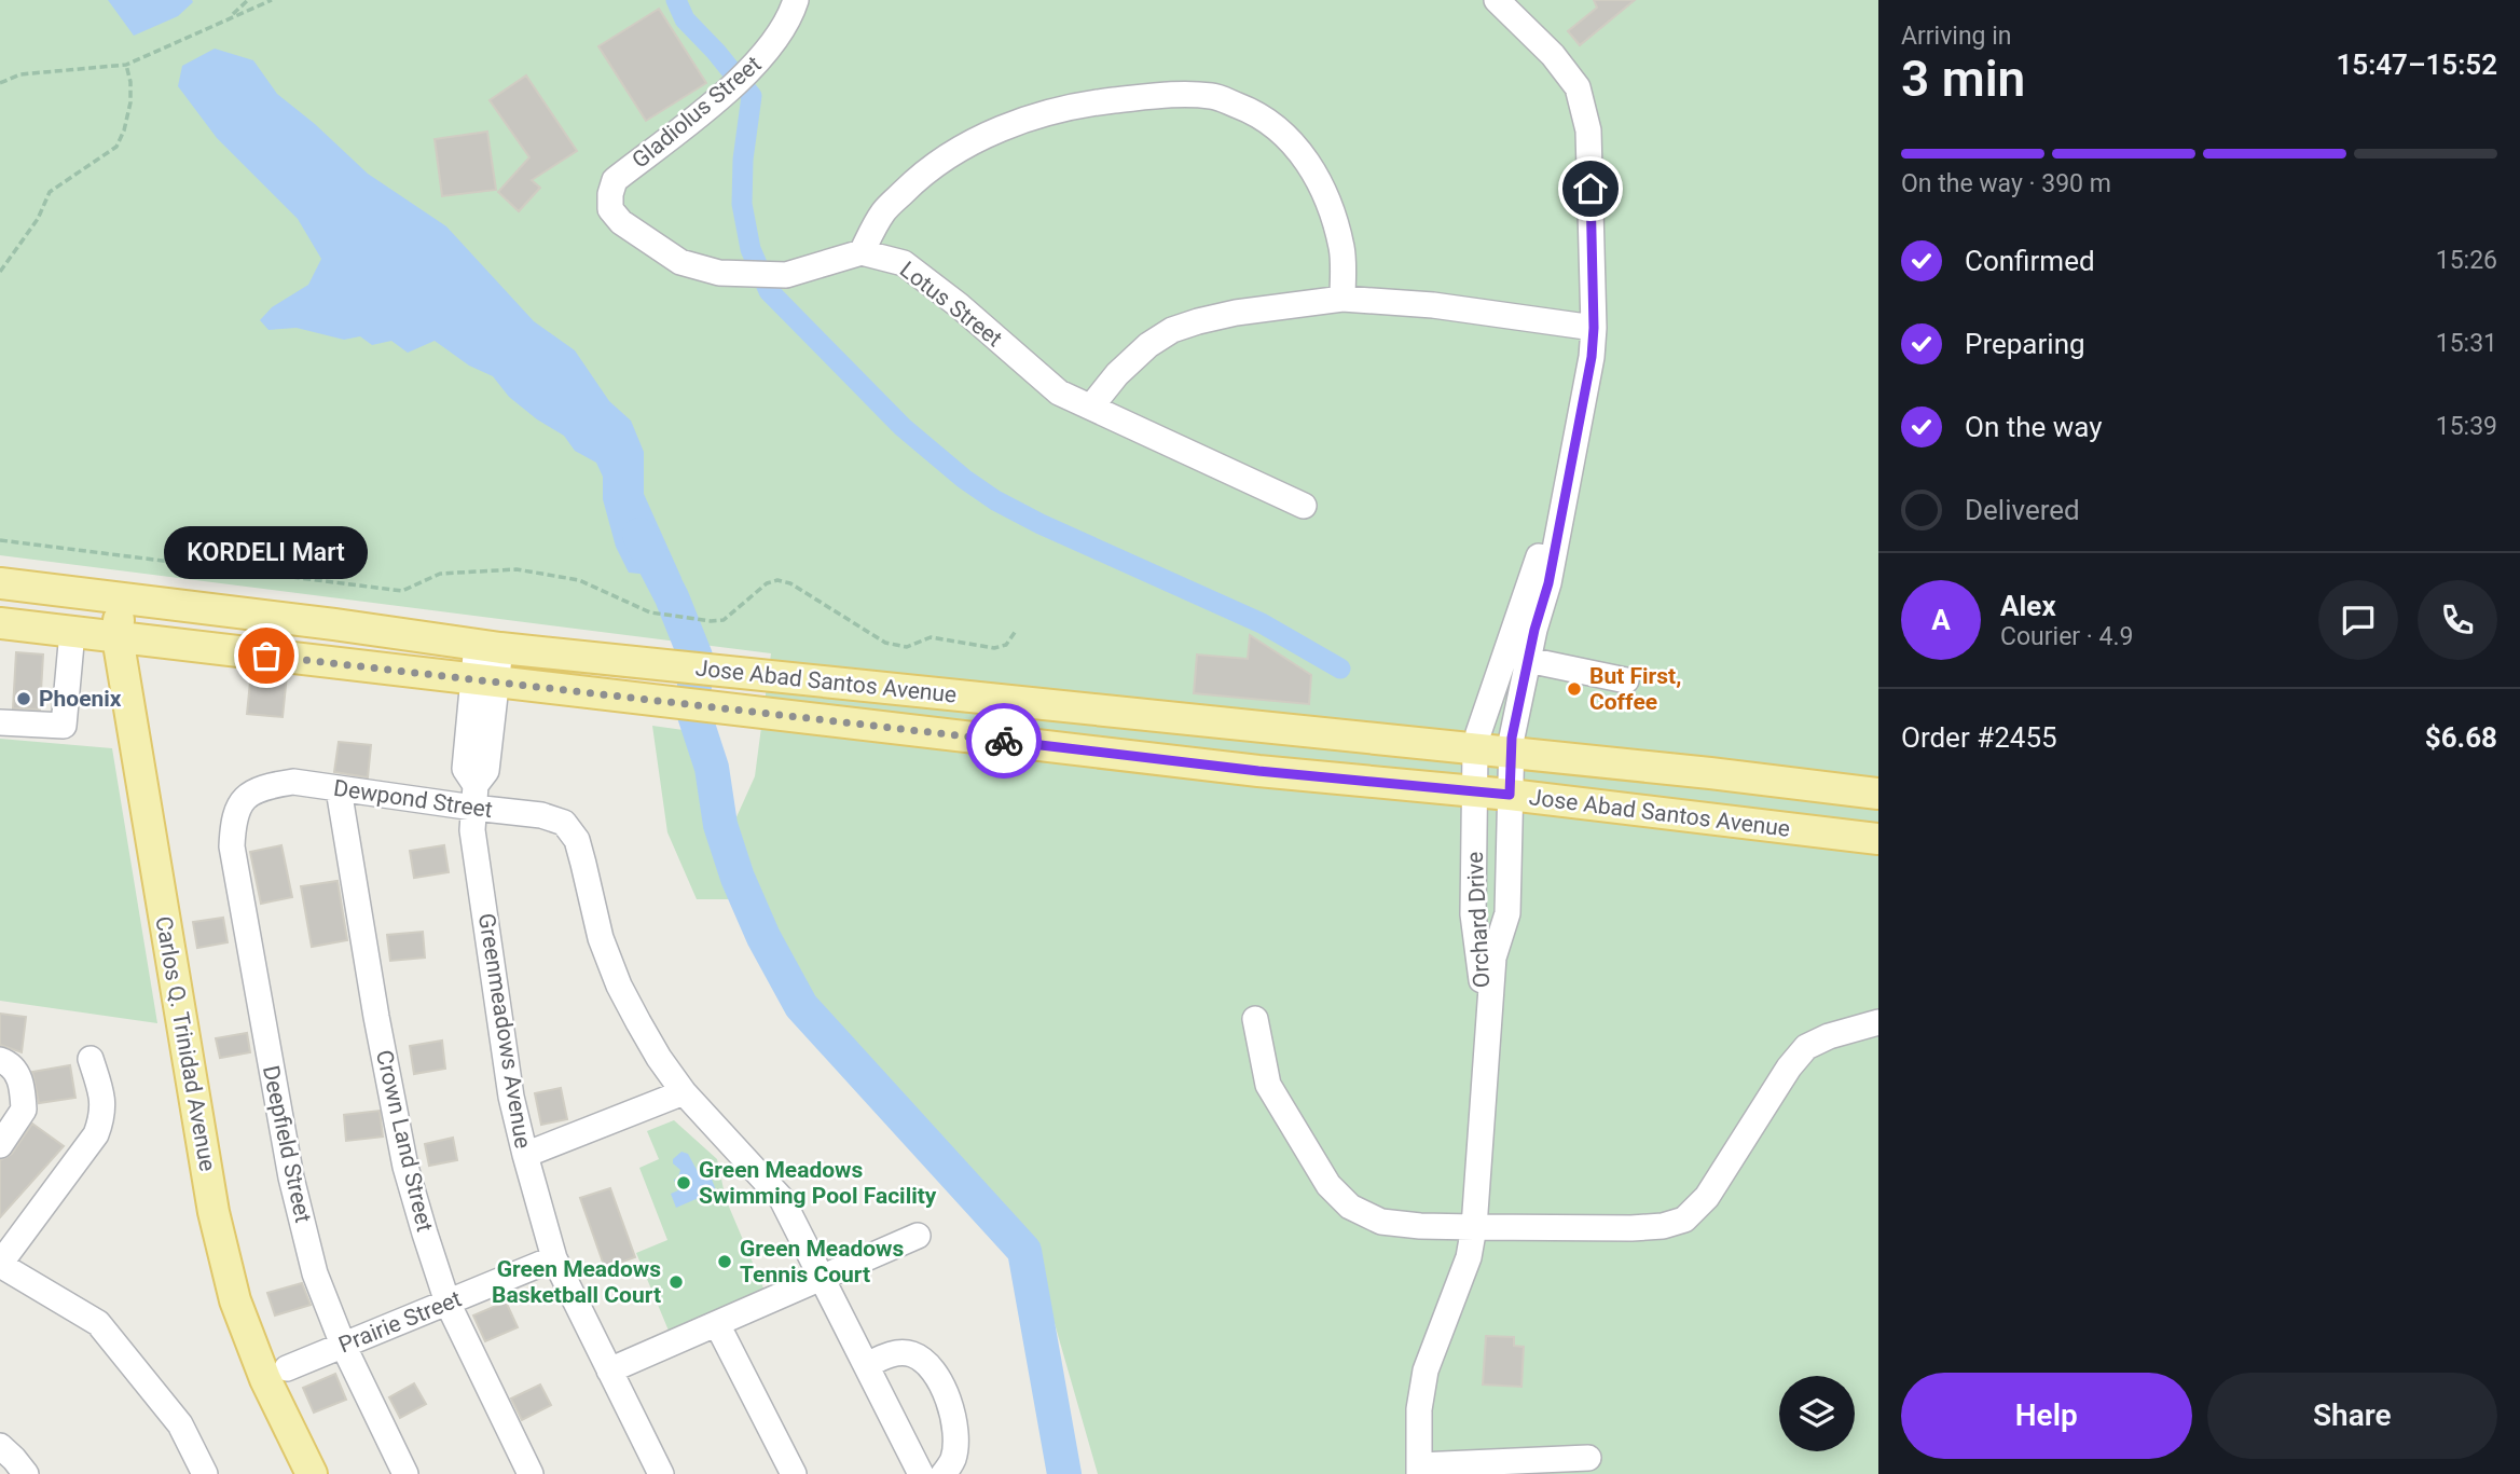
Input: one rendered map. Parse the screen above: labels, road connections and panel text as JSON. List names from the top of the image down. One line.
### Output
{"streets":{"main road":["Jose Abad Santos Avenue","Carlos Q. Trinidad Avenue"],"street":["Gladiolus Street","Lotus Street","Dewpond Street","Orchard Drive","Greenmeadows Avenue","Crown Land Street","Deepfield Street","Prairie Street"]},"crossings":[["Gladiolus Street","Lotus Street"],["Jose Abad Santos Avenue","Orchard Drive"],["Jose Abad Santos Avenue","Greenmeadows Avenue"],["Jose Abad Santos Avenue","Carlos Q. Trinidad Avenue"],["Dewpond Street","Greenmeadows Avenue"],["Dewpond Street","Crown Land Street"],["Dewpond Street","Deepfield Street"],["Greenmeadows Avenue","Prairie Street"],["Crown Land Street","Prairie Street"],["Deepfield Street","Prairie Street"]],"places":["KORDELI Mart","But First, Coffee","Phoenix","Green Meadows Swimming Pool Facility","Green Meadows Tennis Court","Green Meadows Basketball Court"],"page":{"heading":["3 min","Arriving in","15:47–15:52"],"panel":["Alex","Courier · 4.9","Order #2455","$6.68"],"bar":"On the way · 390 m","list":[["Confirmed","15:26"],["Preparing","15:31"],["On the way","15:39"],"Delivered"],"bubble":"KORDELI Mart","round":"A","buttons":["Help","Share"]}}
